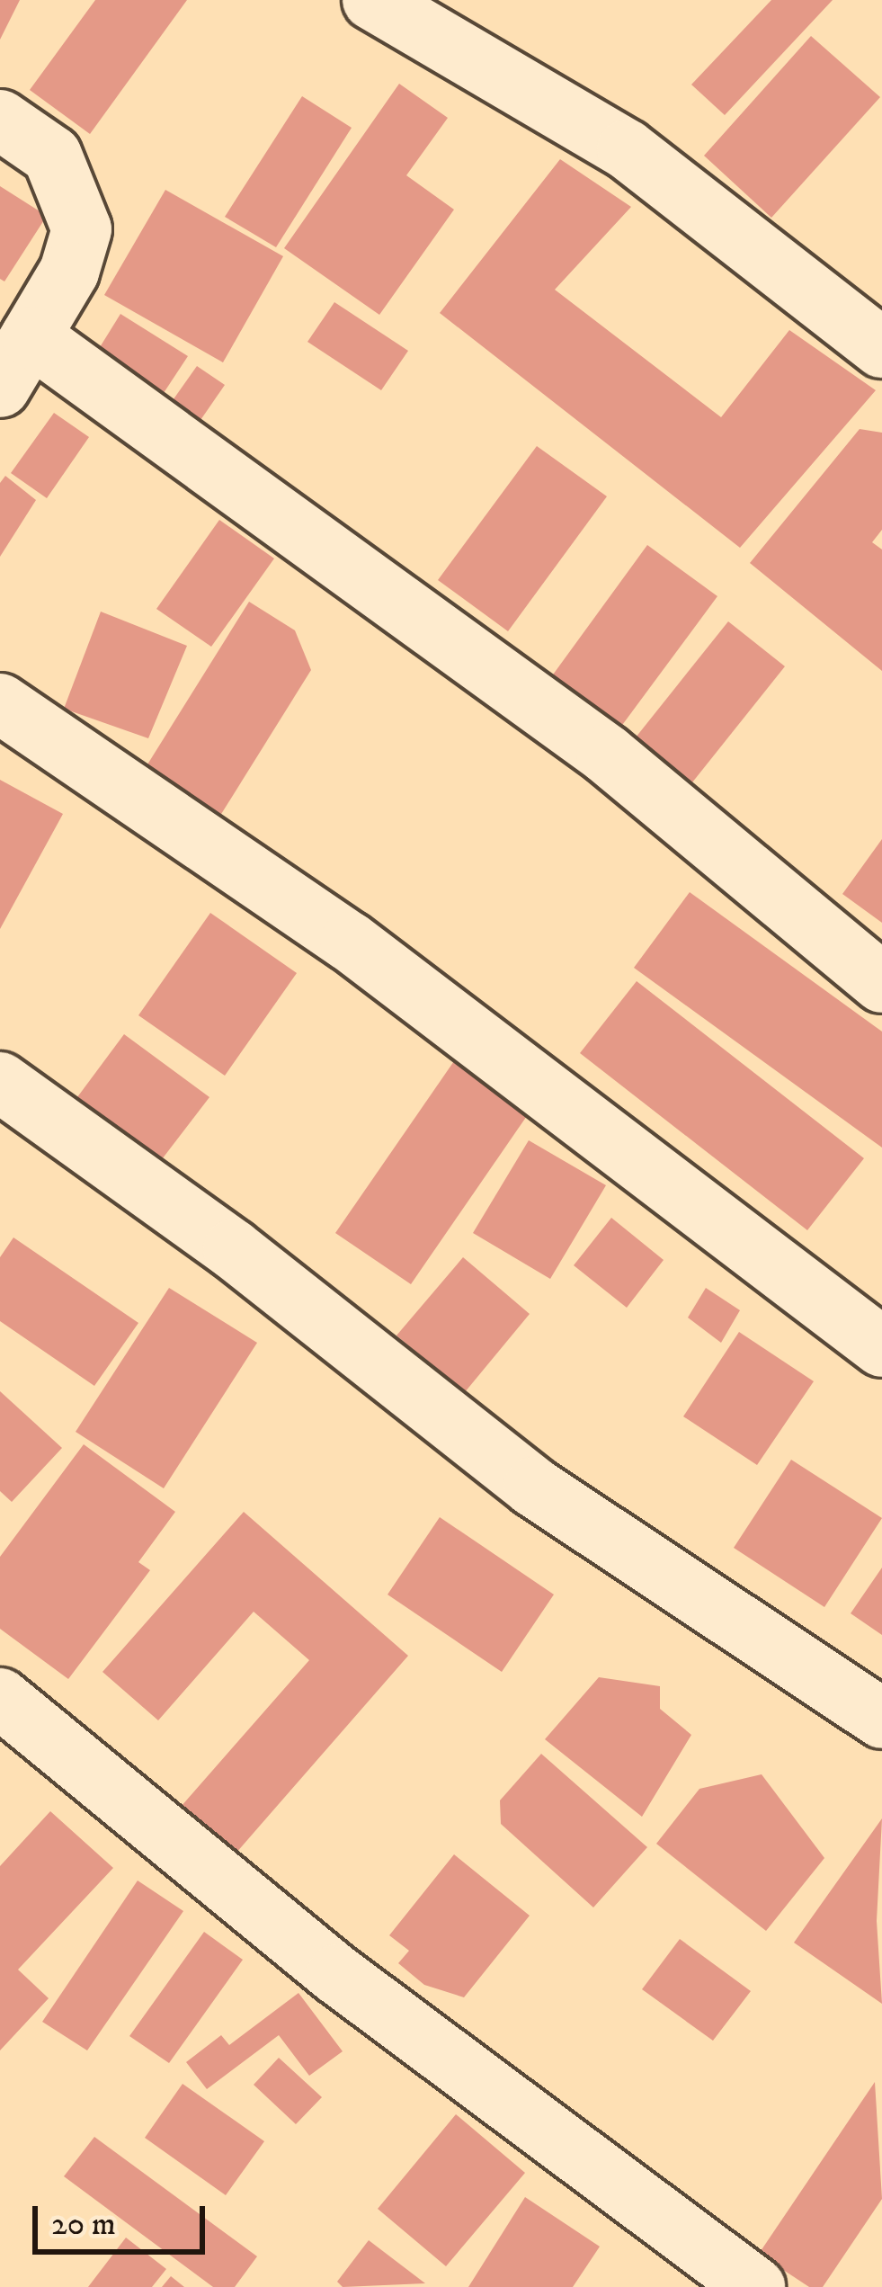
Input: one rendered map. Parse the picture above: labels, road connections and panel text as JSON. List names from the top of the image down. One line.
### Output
{"scale_bar":"20 m"}
